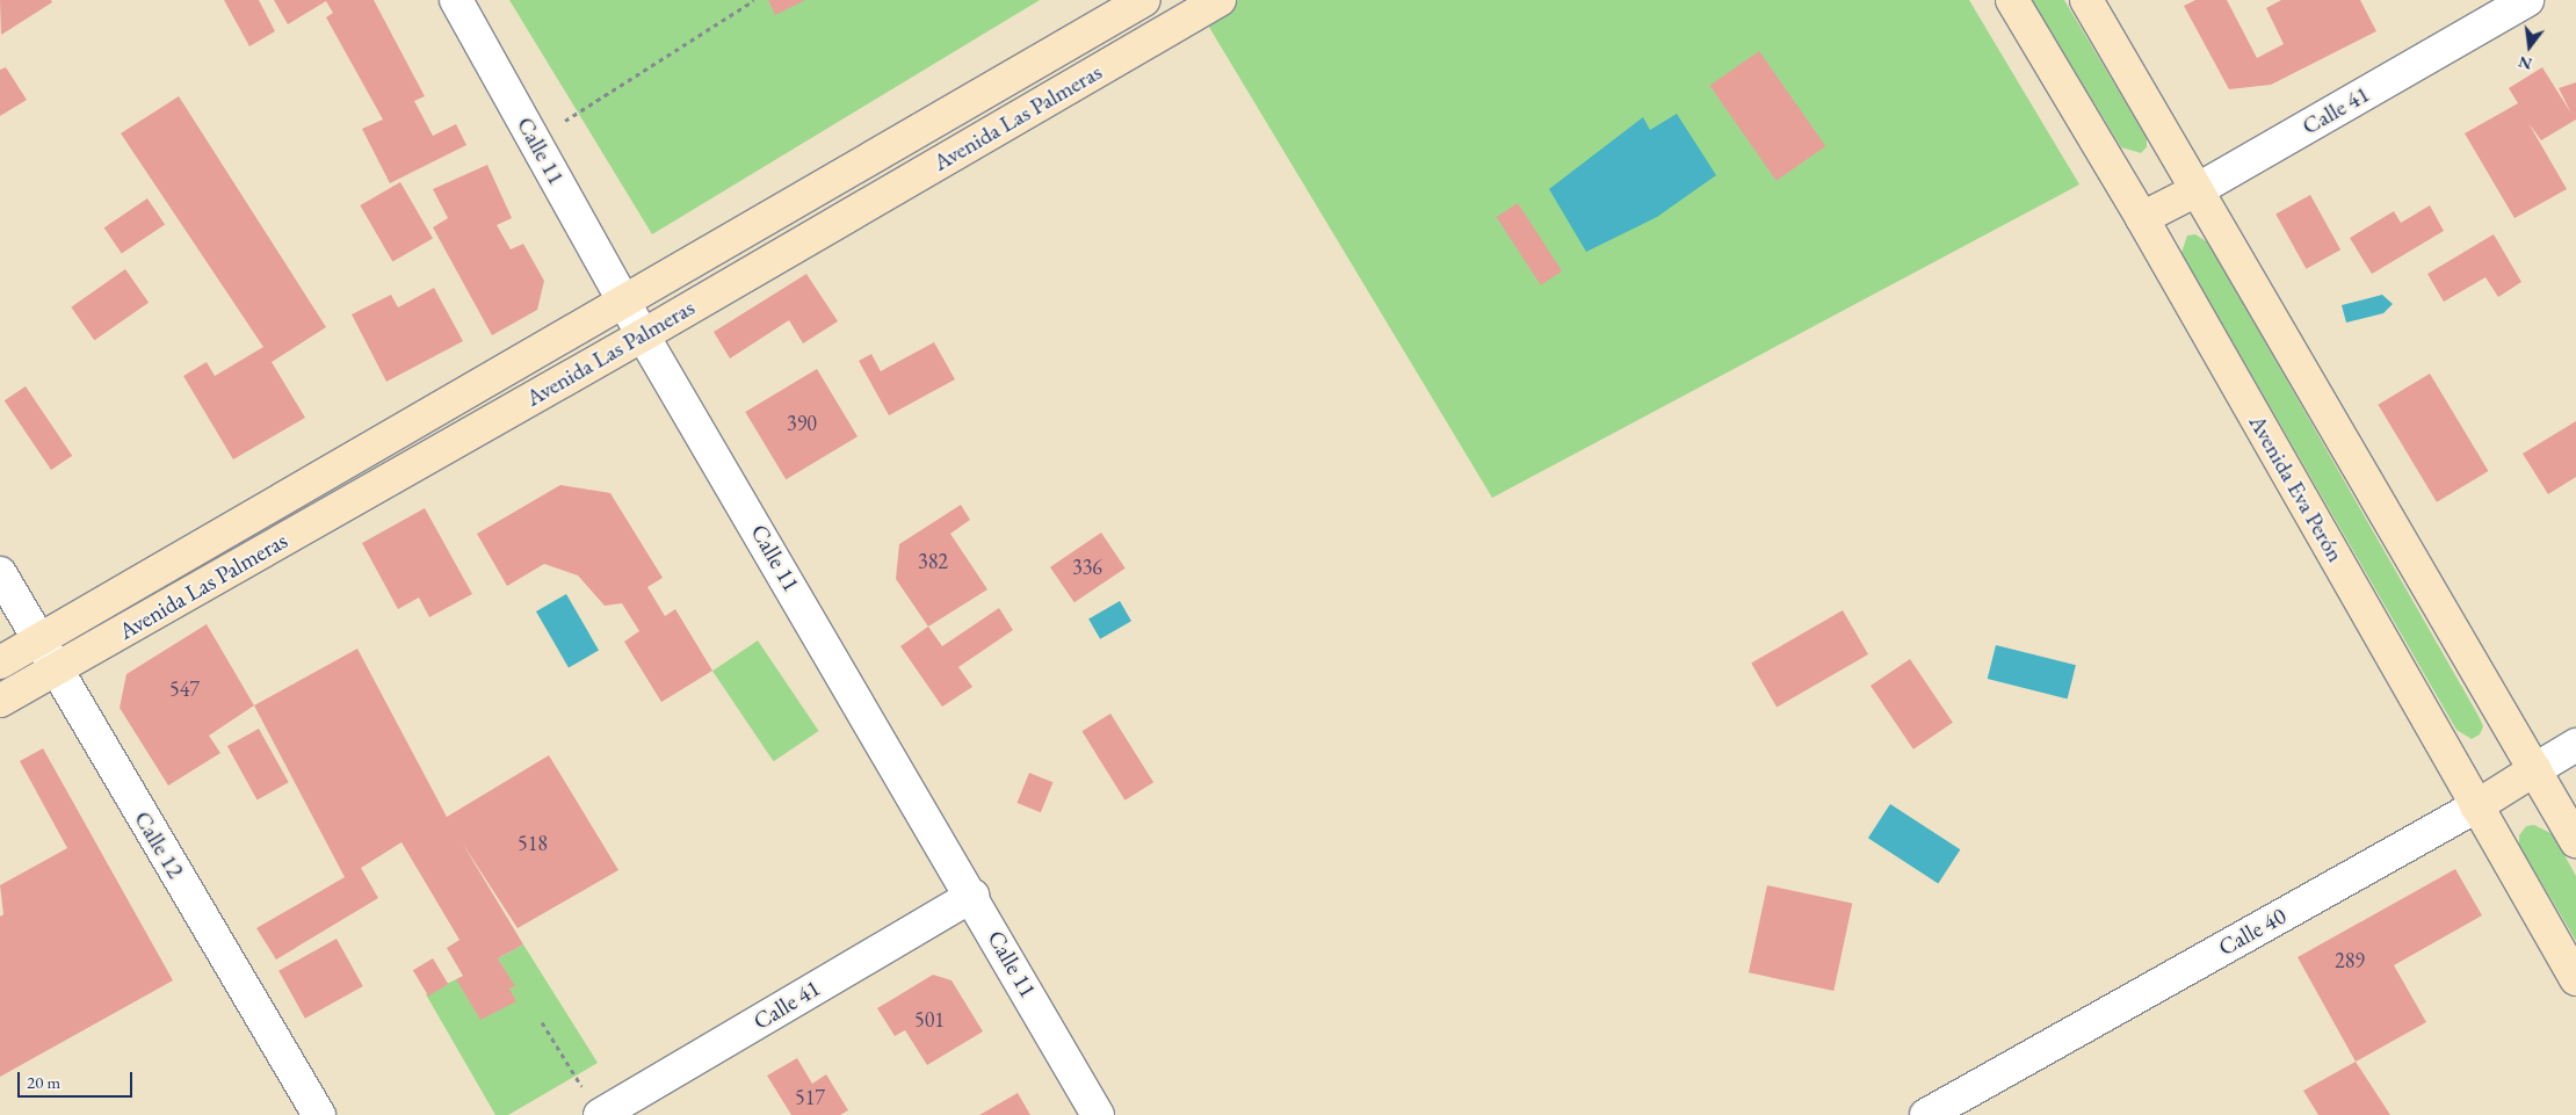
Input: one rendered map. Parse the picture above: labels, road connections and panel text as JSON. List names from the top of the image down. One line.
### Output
{"streets":{"main road":["Calle 41","Avenida Las Palmeras","Avenida Eva Perón","Calle 40"],"street":["Calle 11","Calle 12"]},"crossings":[["Calle 41","Calle 11"],["Calle 41","Avenida Eva Perón"],["Avenida Las Palmeras","Calle 11"],["Avenida Las Palmeras","Calle 12"],["Avenida Eva Perón","Calle 40"]],"house_numbers":["390","382","336","547","518","289","501","517"],"scale_bar":"20 m","north":"bottom"}
